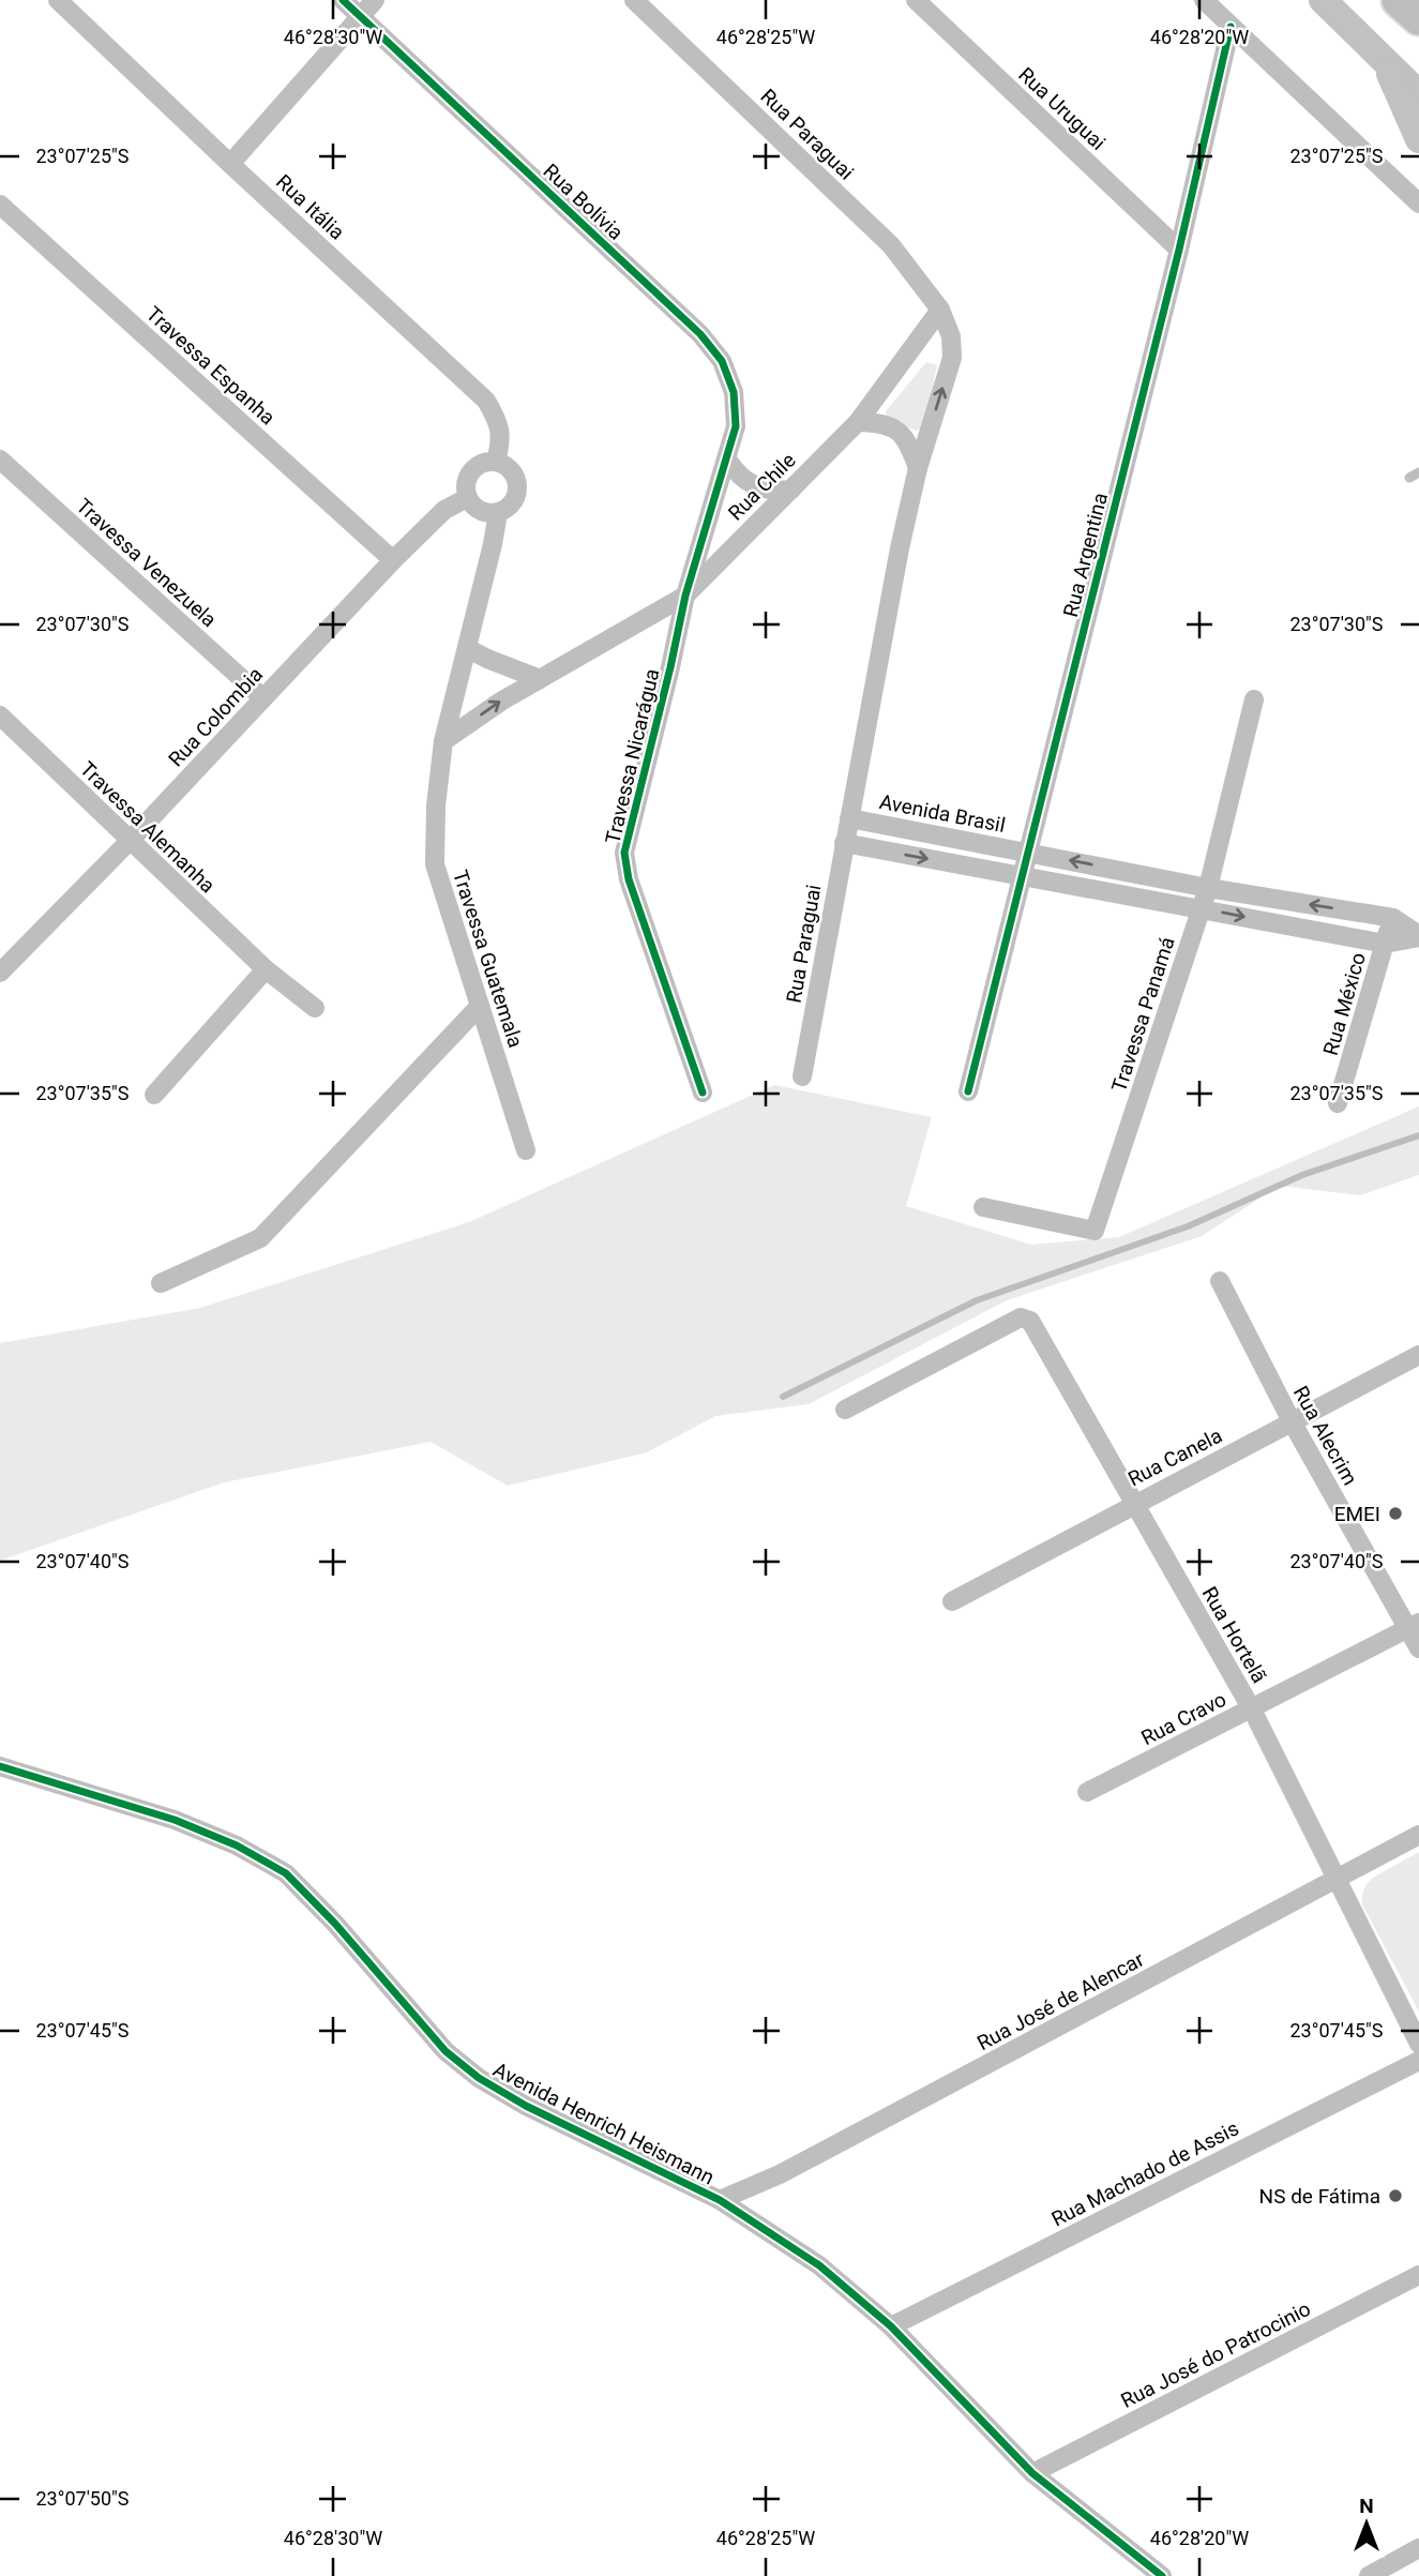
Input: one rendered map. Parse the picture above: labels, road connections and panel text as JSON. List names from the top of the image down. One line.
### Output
{"streets":{"street":["Rua Uruguai","Rua Paraguai","Rua Bolívia","Rua Itália","Travessa Espanha","Rua Chile","Rua Argentina","Travessa Venezuela","Rua Colombia","Travessa Nicarágua","Avenida Brasil","Travessa Alemanha","Travessa Guatemala","Rua México","Travessa Panamá","Rua Alecrim","Rua Canela","Rua Hortelã","Rua Cravo","Rua José de Alencar","Avenida Henrich Heismann","Rua Machado de Assis","Rua José do Patrocinio"]},"crossings":[["Rua Uruguai","Rua Argentina"],["Rua Paraguai","Rua Chile"],["Rua Paraguai","Avenida Brasil"],["Rua Bolívia","Rua Chile"],["Rua Bolívia","Travessa Nicarágua"],["Rua Itália","Rua Colombia"],["Rua Itália","Travessa Guatemala"],["Travessa Espanha","Rua Colombia"],["Rua Chile","Travessa Nicarágua"],["Rua Chile","Avenida Brasil"],["Rua Chile","Travessa Guatemala"],["Rua Argentina","Avenida Brasil"],["Travessa Venezuela","Rua Colombia"],["Rua Colombia","Travessa Alemanha"],["Rua Colombia","Travessa Guatemala"],["Avenida Brasil","Rua México"],["Avenida Brasil","Travessa Panamá"],["Rua Alecrim","Rua Canela"],["Rua Alecrim","Rua Cravo"],["Rua Canela","Rua Hortelã"],["Rua Hortelã","Rua Cravo"],["Rua Hortelã","Rua José de Alencar"],["Rua José de Alencar","Avenida Henrich Heismann"],["Avenida Henrich Heismann","Rua Machado de Assis"],["Avenida Henrich Heismann","Rua José do Patrocinio"]],"places":["EMEI","NS de Fátima"],"north":"top","coordinates":["46°28'30\"W","46°28'25\"W","46°28'20\"W","23°07'25\"S","23°07'30\"S","23°07'35\"S","23°07'40\"S","23°07'45\"S","23°07'50\"S"]}
